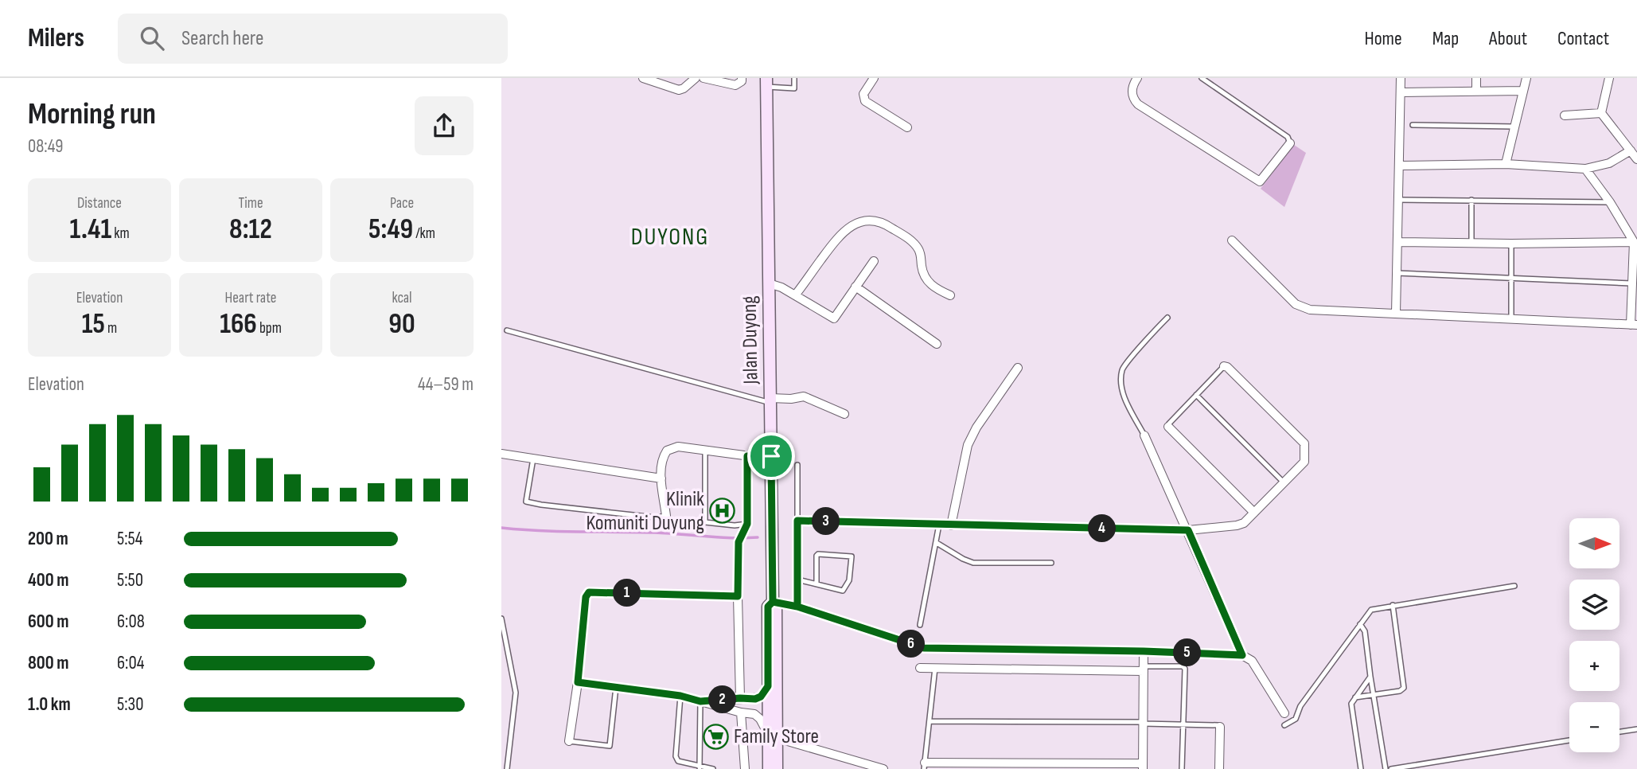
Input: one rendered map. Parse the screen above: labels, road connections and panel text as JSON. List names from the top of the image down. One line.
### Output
{"streets":{"main road":["Jalan Duyong"]},"districts":["DUYONG"],"places":{"hospital":["Klinik Komuniti Duyung"],"supermarket":["Family Store"]},"north":"right","page":{"header":"Milers","search":"Search here","nav":["Home","Map","About","Contact"],"heading":["Morning run","08:49"],"stats":[["Distance","1.41 km"],["Time","8:12"],["Pace","5:49 /km"],["Elevation","15 m"],["Heart rate","166 bpm"],["kcal","90"]],"chart":["Elevation","44–59 m"],"pins":["3","4","1","6","5","2"],"list":[{"name":"200 m","note":"5:54"},{"name":"400 m","note":"5:50"},{"name":"600 m","note":"6:08"},{"name":"800 m","note":"6:04"},{"name":"1.0 km","note":"5:30"}],"map_buttons":["+","−"]}}
